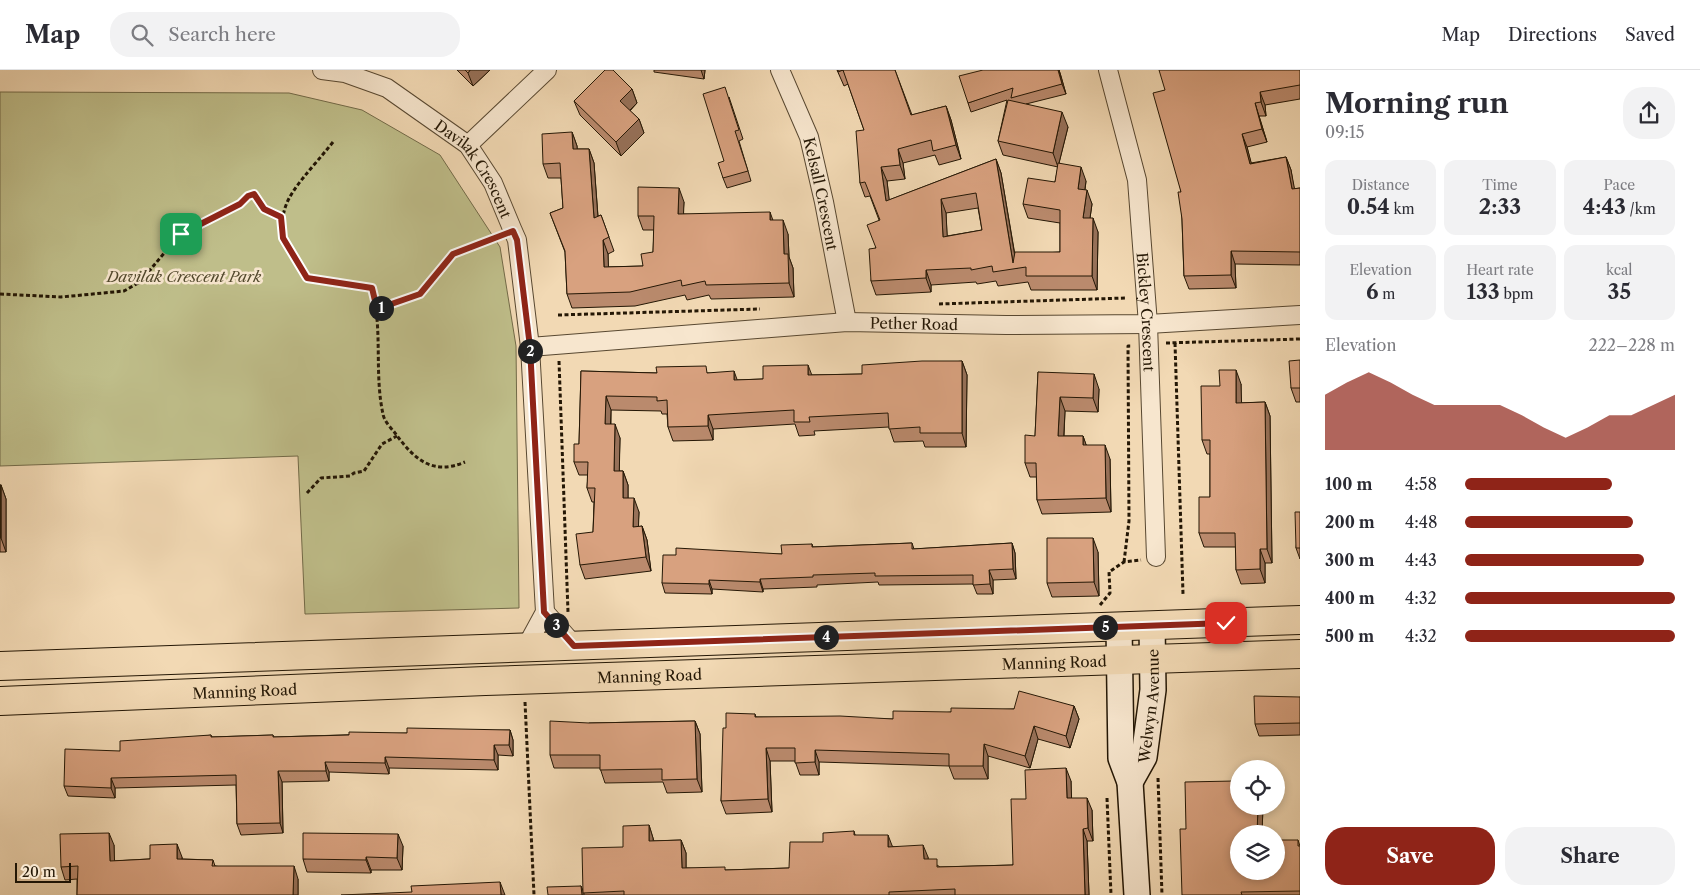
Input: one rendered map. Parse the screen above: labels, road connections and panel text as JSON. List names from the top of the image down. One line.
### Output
{"streets":{"main road":["Manning Road"],"street":["Davilak Crescent","Kelsall Crescent","Bickley Crescent","Pether Road","Welwyn Avenue"]},"crossings":[["Davilak Crescent","Pether Road"],["Kelsall Crescent","Pether Road"],["Bickley Crescent","Pether Road"],["Manning Road","Welwyn Avenue"]],"parks":["Davilak Crescent Park"],"scale_bar":"20 m","page":{"header":"Map","search":"Search here","nav":["Map","Directions","Saved"],"heading":["Morning run","09:15"],"stats":[["Distance","0.54 km"],["Time","2:33"],["Pace","4:43 /km"],["Elevation","6 m"],["Heart rate","133 bpm"],["kcal","35"]],"pins":["1","2","3","5","4"],"chart":["Elevation","222–228 m"],"list":[{"name":"100 m","note":"4:58"},{"name":"200 m","note":"4:48"},{"name":"300 m","note":"4:43"},{"name":"400 m","note":"4:32"},{"name":"500 m","note":"4:32"}],"buttons":["Save","Share"],"scale":"20 m"}}
